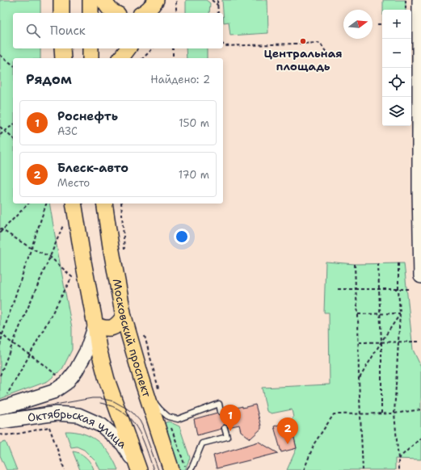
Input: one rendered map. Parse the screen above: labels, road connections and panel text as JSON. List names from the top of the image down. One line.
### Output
{"streets":{"main road":["Московский проспект","Октябрьская улица"]},"places":["Центральная площадь"],"north":"right","page":{"map_buttons":["+","−"],"search":"Поиск","heading":["Рядом","Найдено: 2"],"list":[{"mark":"1","name":"Роснефть","note":"АЗС","value":"150 m"},{"mark":"2","name":"Блеск-авто","note":"Место","value":"170 m"}],"pins":["1","2"]}}
